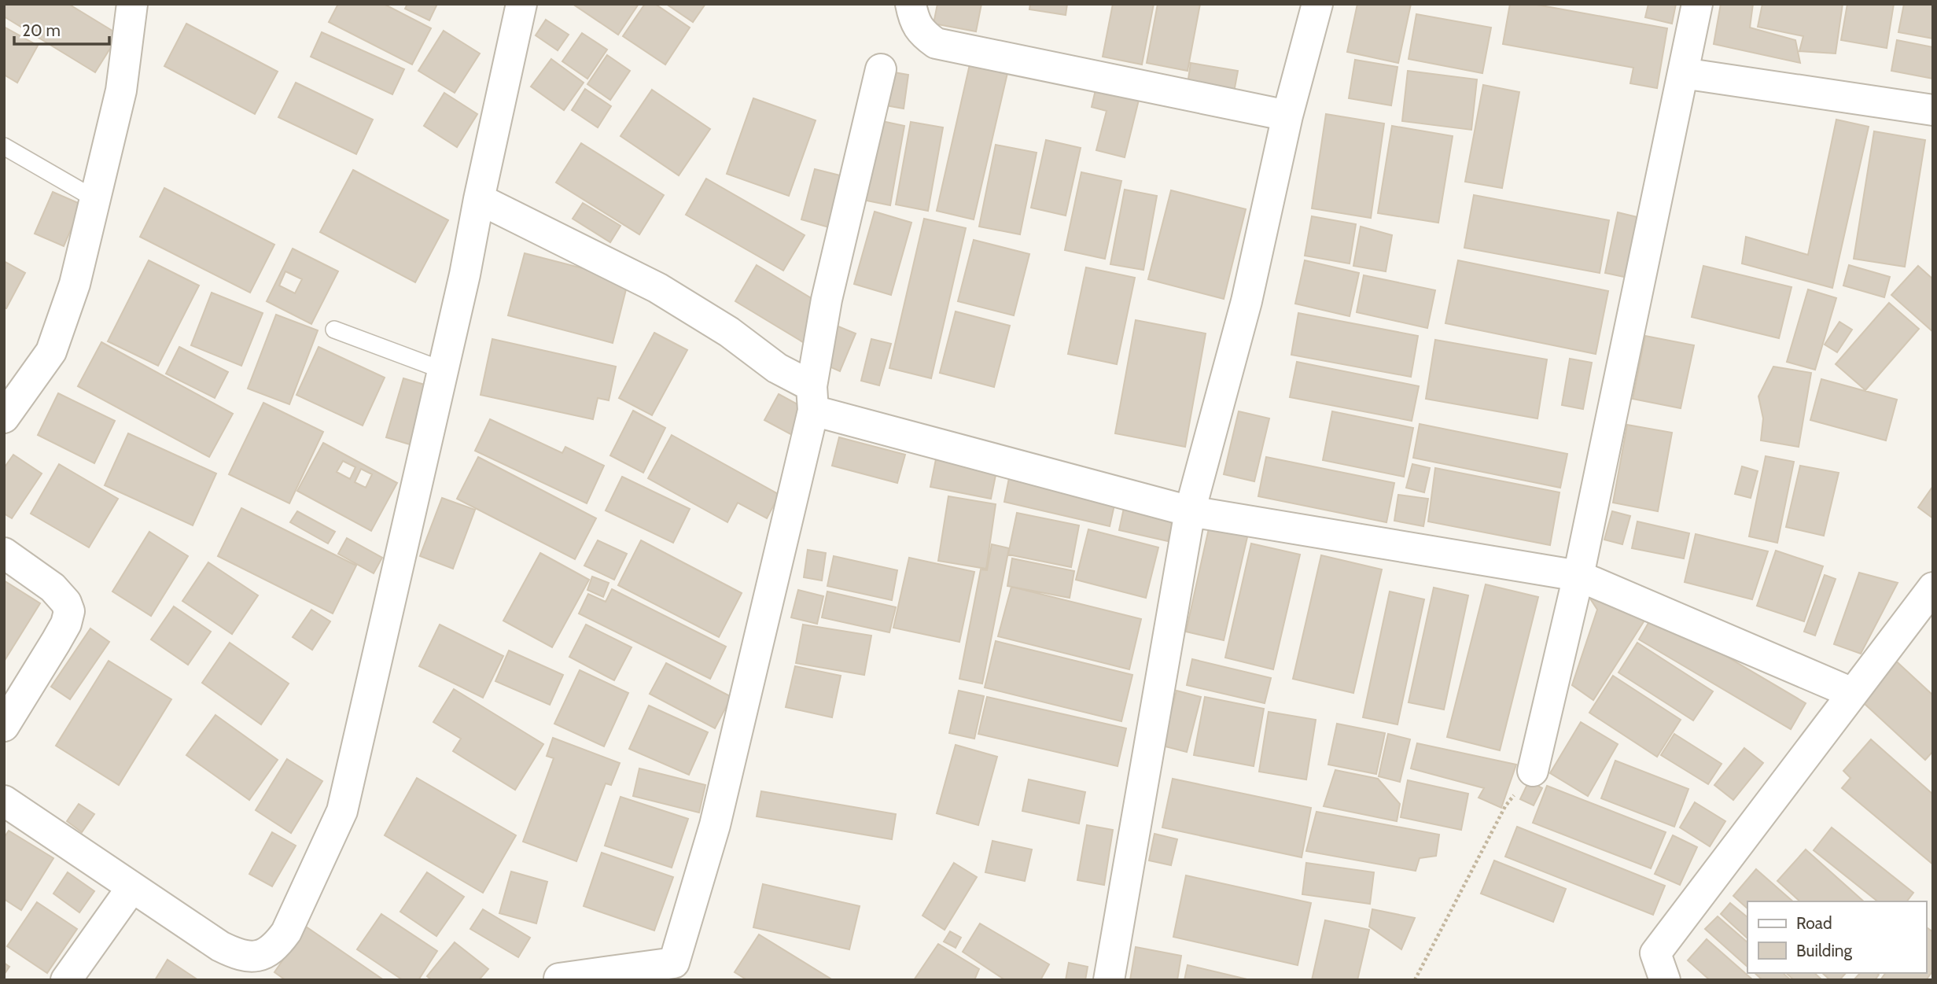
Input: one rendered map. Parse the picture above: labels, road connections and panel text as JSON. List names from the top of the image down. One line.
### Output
{"legend":["Road","Building"],"scale_bar":"20 m"}
